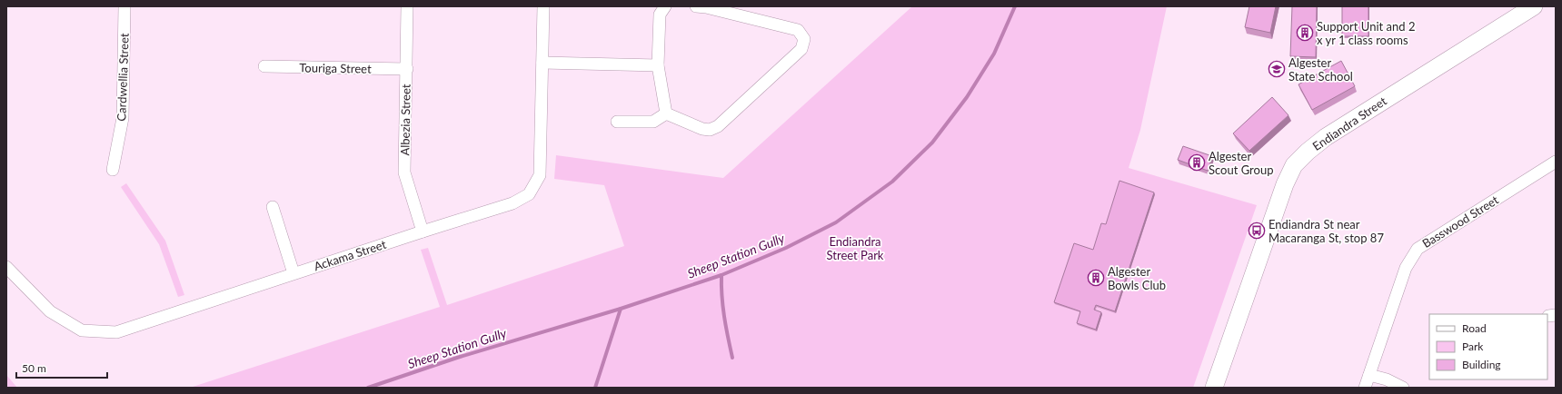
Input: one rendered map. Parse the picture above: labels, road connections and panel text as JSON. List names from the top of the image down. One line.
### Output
{"streets":{"street":["Touriga Street","Cardwellia Street","Albezia Street","Endiandra Street","Basswood Street","Ackama Street"]},"crossings":[["Touriga Street","Albezia Street"],["Albezia Street","Ackama Street"]],"water":["Sheep Station Gully"],"parks":["Endiandra Street Park"],"places":{"building":["Support Unit and 2 x yr 1 class rooms","Algester Scout Group","Algester Bowls Club"],"school or university":["Algester State School"],"bus stop":["Endiandra St near Macaranga St, stop 87"]},"legend":["Road","Park","Building"],"scale_bar":"50 m"}
